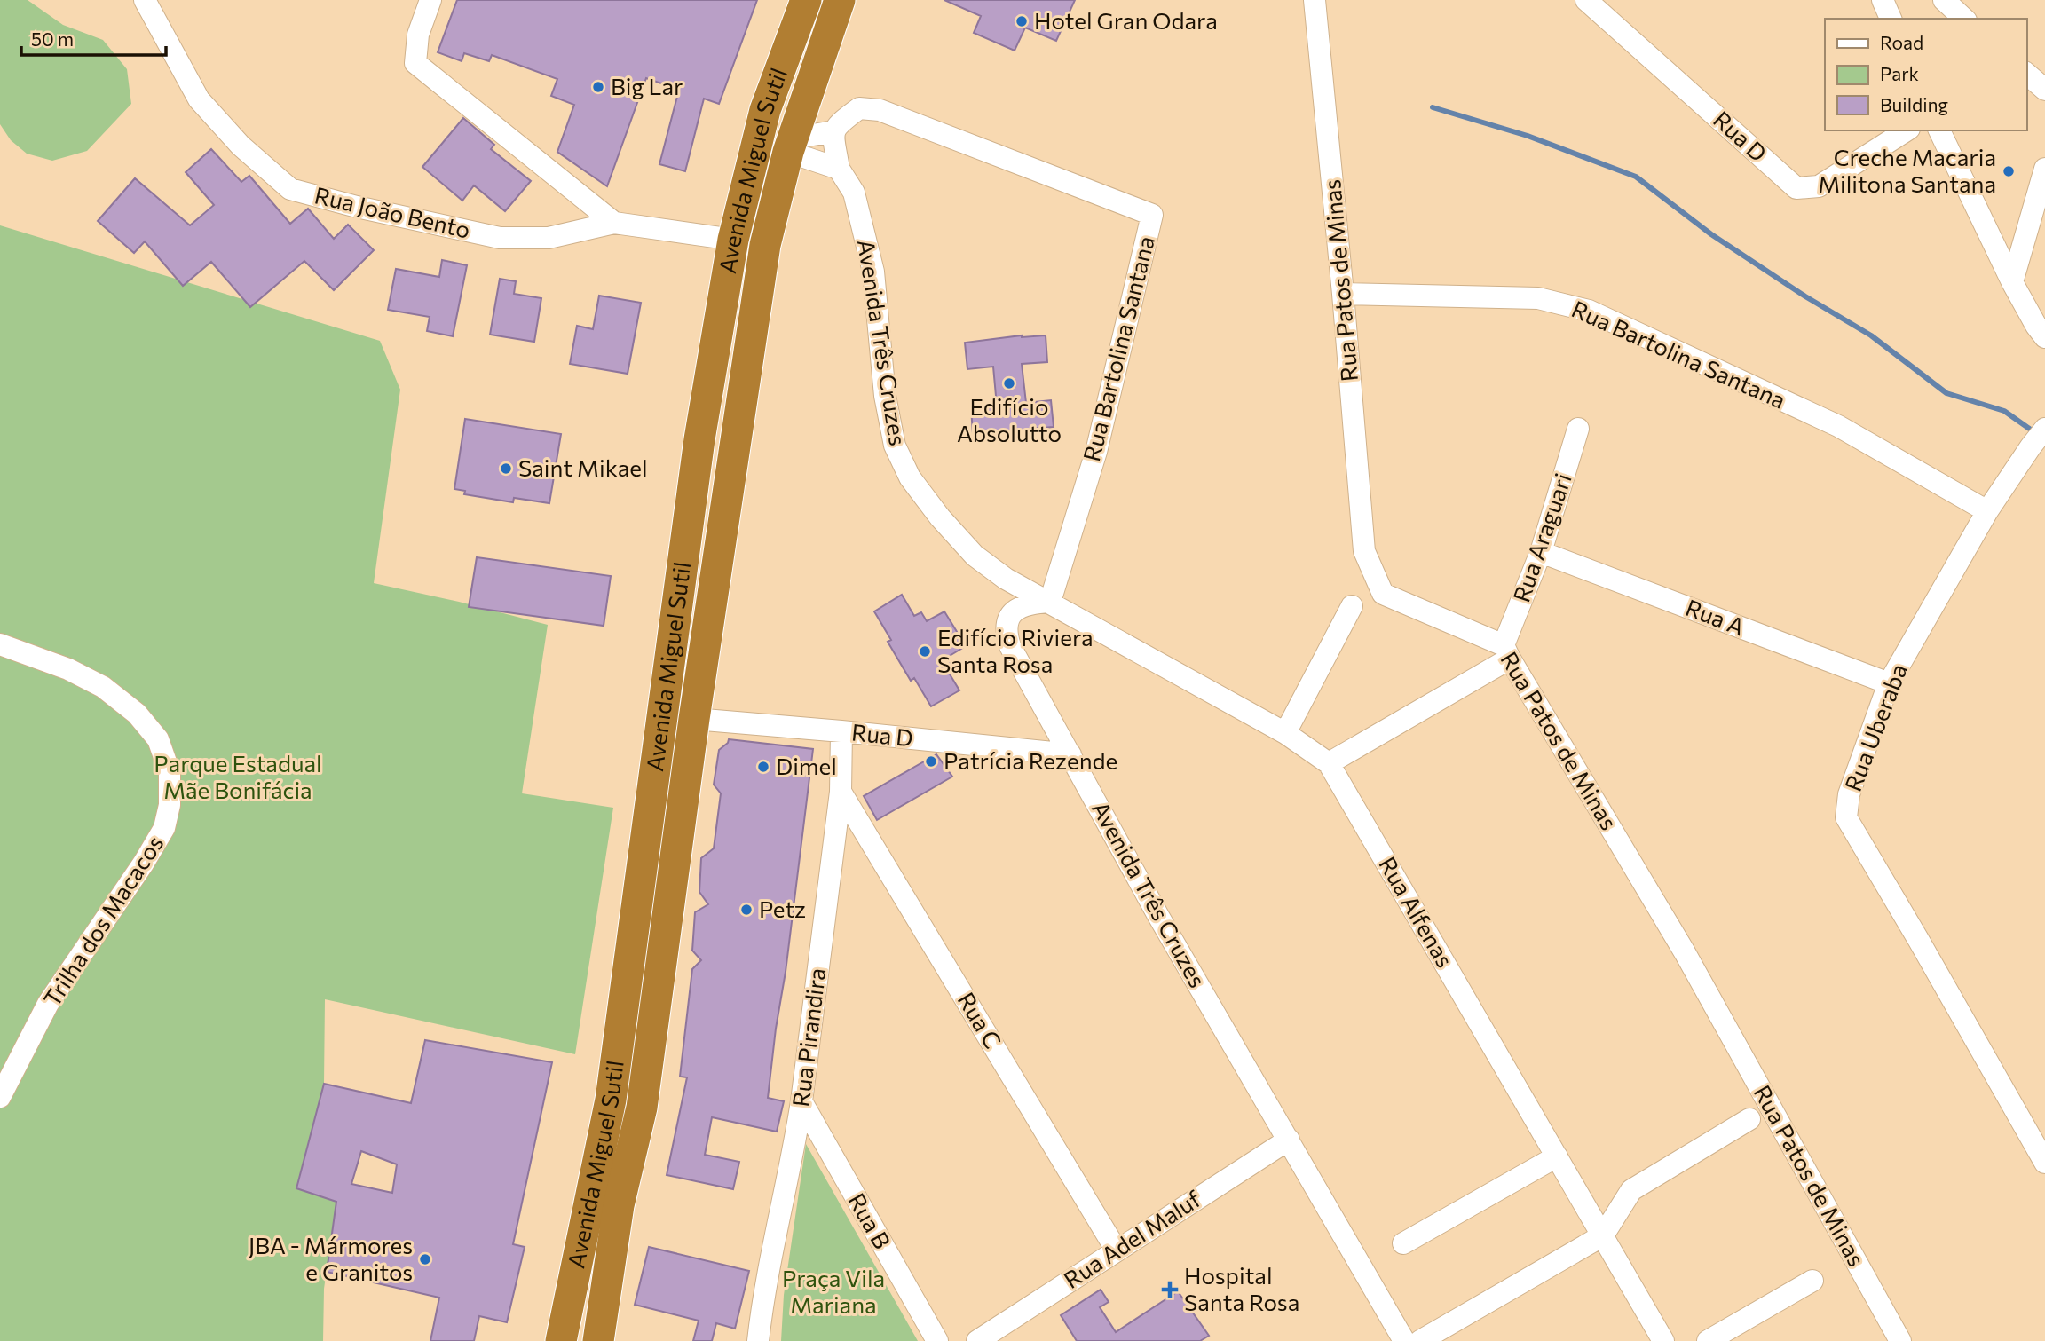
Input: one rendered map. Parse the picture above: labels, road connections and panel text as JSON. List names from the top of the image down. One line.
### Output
{"streets":{"highway":["Avenida Miguel Sutil"],"street":["Rua D","Rua João Bento","Rua Patos de Minas","Avenida Três Cruzes","Rua Bartolina Santana","Rua Araguari","Rua A","Rua Uberaba","Rua Alfenas","Trilha dos Macacos","Rua C","Rua Pirandira","Rua B","Rua Adel Maluf"]},"crossings":[["Rua D","Avenida Miguel Sutil"],["Rua D","Avenida Três Cruzes"],["Rua D","Rua Pirandira"],["Avenida Miguel Sutil","Rua João Bento"],["Rua Patos de Minas","Rua Bartolina Santana"],["Rua Patos de Minas","Rua Araguari"],["Avenida Três Cruzes","Rua Bartolina Santana"],["Avenida Três Cruzes","Rua Alfenas"],["Avenida Três Cruzes","Rua Adel Maluf"],["Rua Bartolina Santana","Rua Uberaba"],["Rua Bartolina Santana","Rua Alfenas"],["Rua Araguari","Rua A"],["Rua A","Rua Uberaba"],["Rua C","Rua Pirandira"],["Rua C","Rua Adel Maluf"],["Rua Pirandira","Rua B"]],"parks":["Parque Estadual Mãe Bonifácia","Praça Vila Mariana"],"places":{"other":["Hotel Gran Odara","Big Lar","Creche Macaria Militona Santana","Edifício Absolutto","Saint Mikael","Edifício Riviera Santa Rosa","Patrícia Rezende","Dimel","Petz","JBA - Mármores e Granitos"],"health":["Hospital Santa Rosa"]},"legend":["Road","Park","Building"],"scale_bar":"50 m"}
